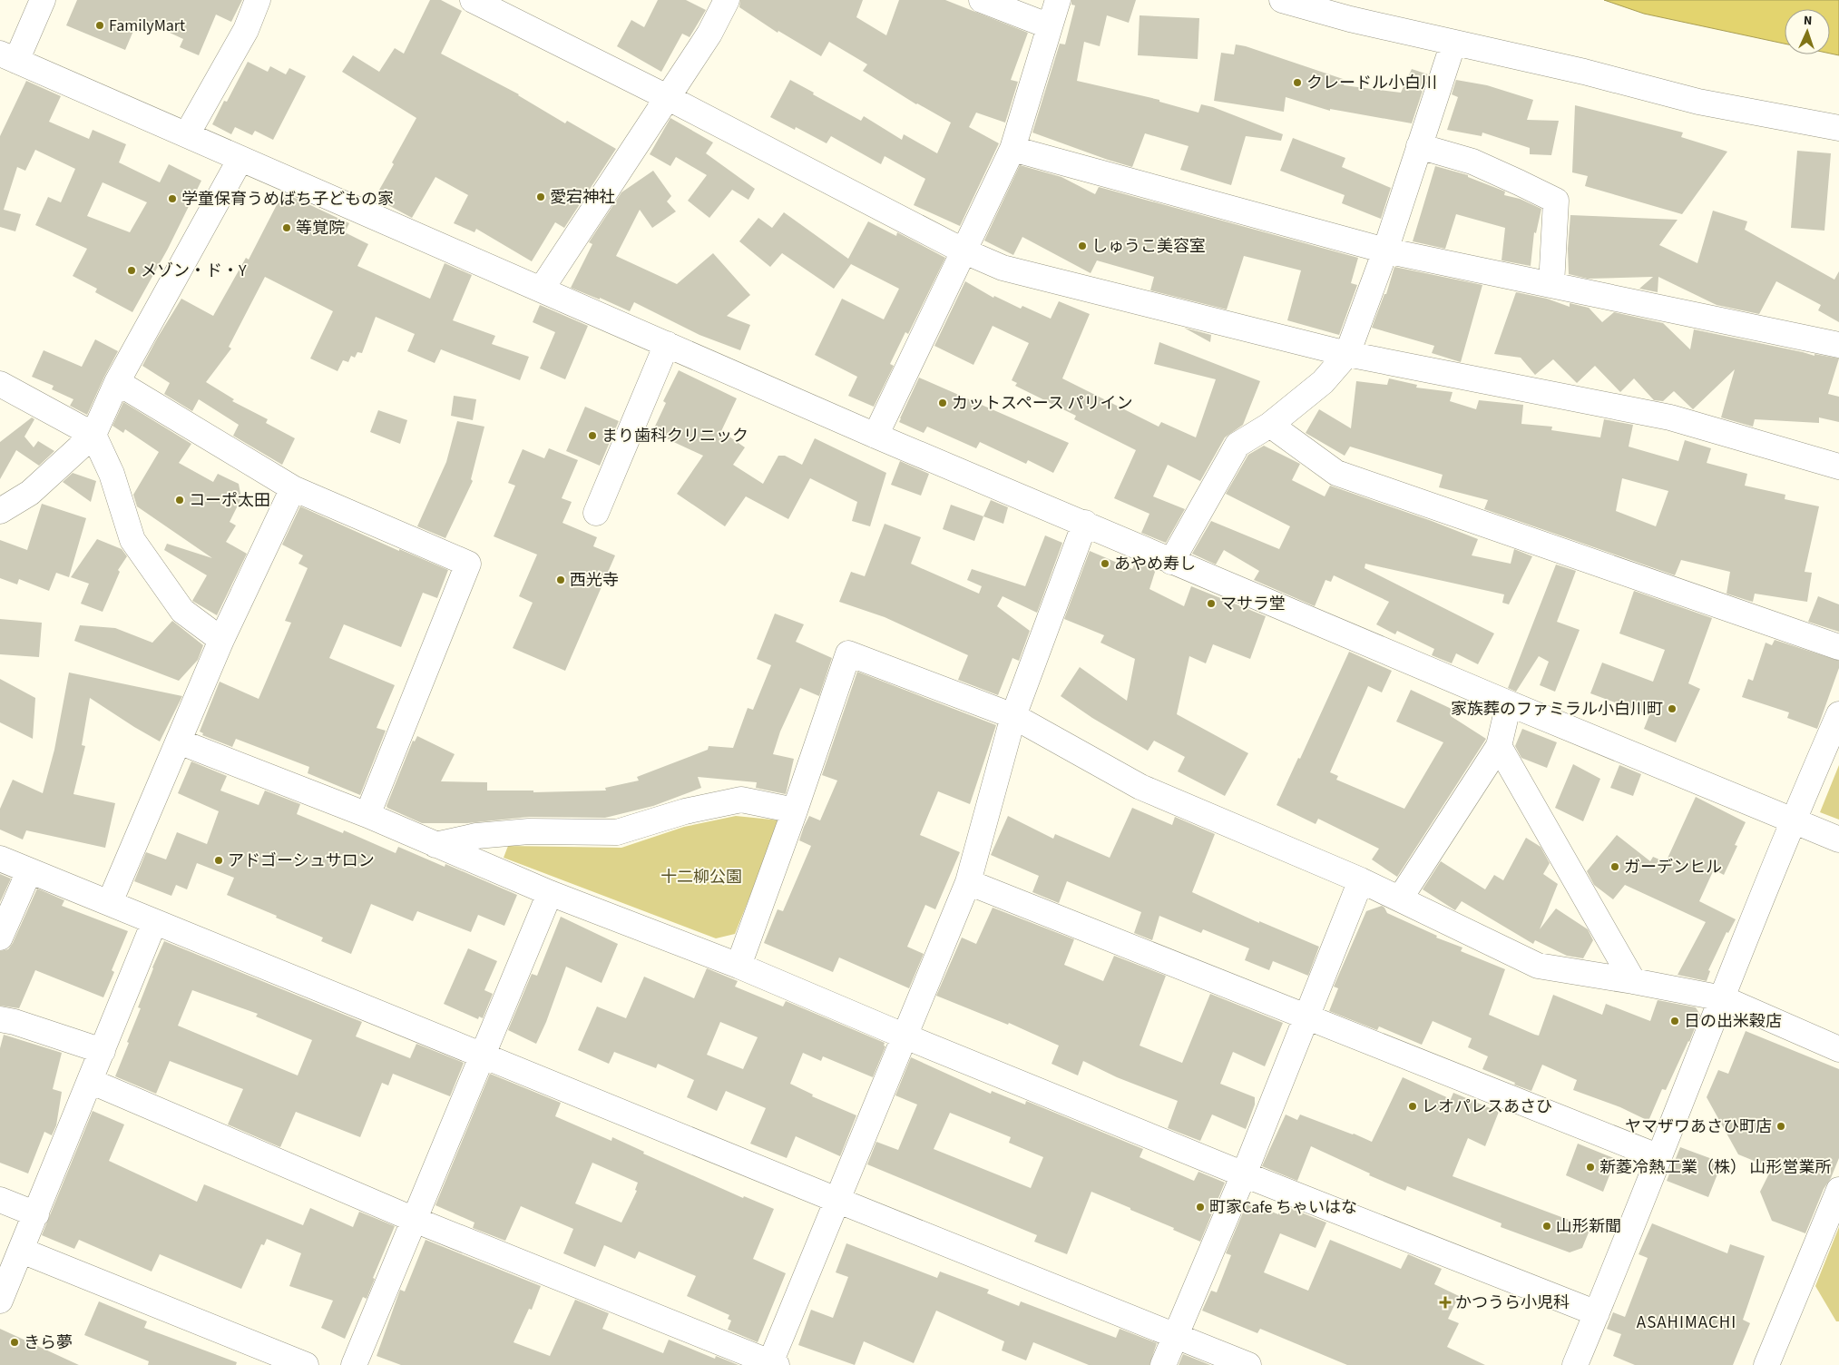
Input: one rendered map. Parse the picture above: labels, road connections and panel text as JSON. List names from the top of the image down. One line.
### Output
{"districts":["ASAHIMACHI"],"parks":["十二柳公園"],"places":{"other":["FamilyMart","クレードル小白川","愛宕神社","学童保育うめばち子どもの家","等覚院","しゅうこ美容室","メゾン・ド・Y","カットスペース パリイン","まり歯科クリニック","コーポ太田","あやめ寿し","西光寺","マサラ堂","家族葬のファミラル小白川町","アドゴーシュサロン","ガーデンヒル","日の出米穀店","レオパレスあさひ","ヤマザワあさひ町店","新菱冷熱工業（株） 山形営業所","町家Cafe ちゃいはな","山形新聞","きら夢"],"health":["かつうら小児科"]},"north":"top"}
